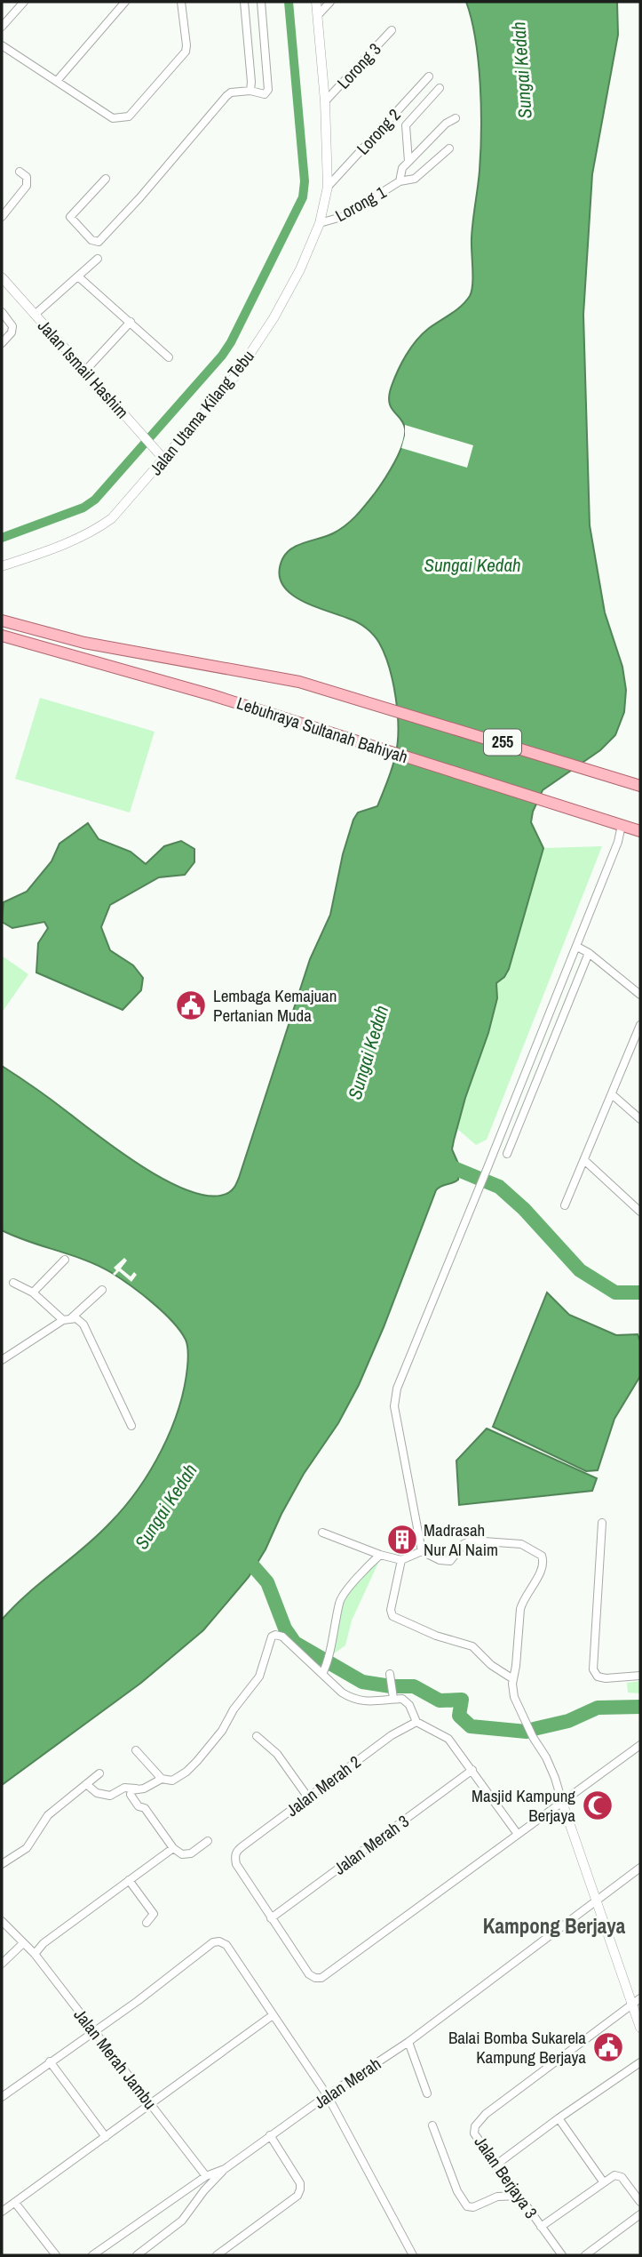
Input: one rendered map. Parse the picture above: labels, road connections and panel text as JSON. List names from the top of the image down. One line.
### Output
{"streets":{"main road":["Lebuhraya Sultanah Bahiyah","255"],"street":["Lorong 3","Lorong 2","Lorong 1","Jalan Ismail Hashim","Jalan Utama Kilang Tebu","Jalan Merah 2","Jalan Merah 3","Jalan Merah Jambu","Jalan Merah","Jalan Berjaya 3"]},"crossings":[["Lorong 3","Jalan Utama Kilang Tebu"],["Lorong 2","Jalan Utama Kilang Tebu"],["Lorong 1","Jalan Utama Kilang Tebu"],["Jalan Ismail Hashim","Jalan Utama Kilang Tebu"],["Jalan Merah 2","Jalan Merah 3"],["Jalan Merah Jambu","Jalan Merah"]],"districts":["Kampong Berjaya"],"water":["Sungai Kedah"],"places":{"public building":["Lembaga Kemajuan Pertanian Muda","Balai Bomba Sukarela Kampung Berjaya"],"building":["Madrasah Nur Al Naim"],"mosque":["Masjid Kampung Berjaya"]}}
